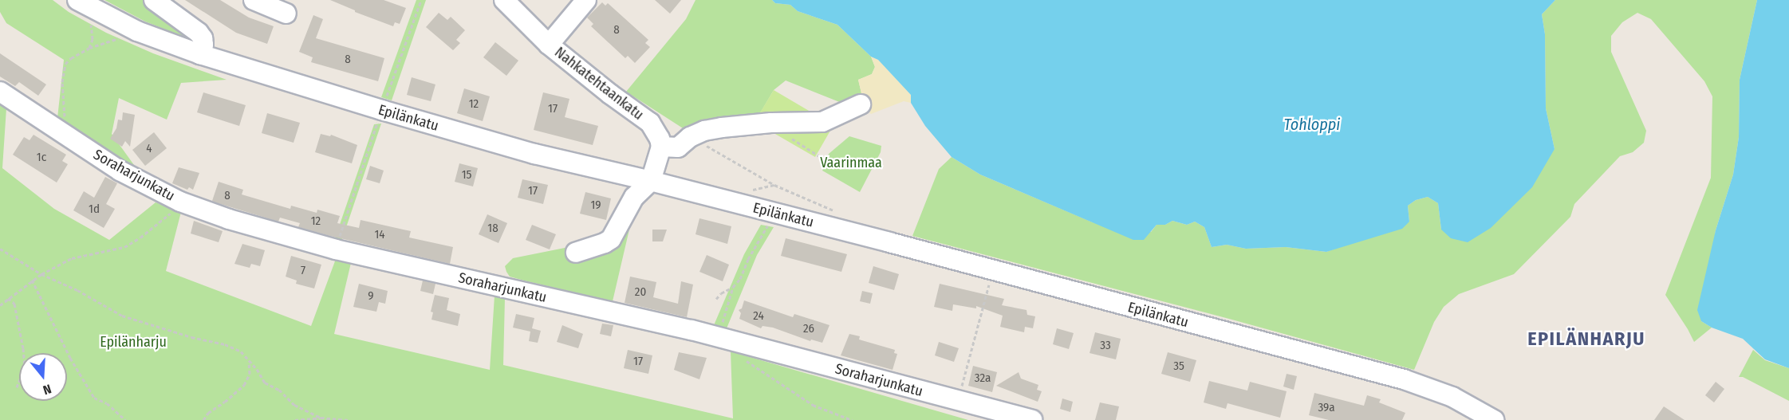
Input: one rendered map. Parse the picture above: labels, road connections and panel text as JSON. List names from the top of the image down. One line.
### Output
{"streets":{"street":["Nahkatehtaankatu","Epilänkatu","Soraharjunkatu"]},"districts":["EPILÄNHARJU"],"water":["Tohloppi"],"parks":["Vaarinmaa","Epilänharju"],"house_numbers":["8","8","12","17","4","1c","15","17","8","19","1d","12","18","14","7","20","9","24","26","33","17","35","32a","39a"],"north":"bottom"}
